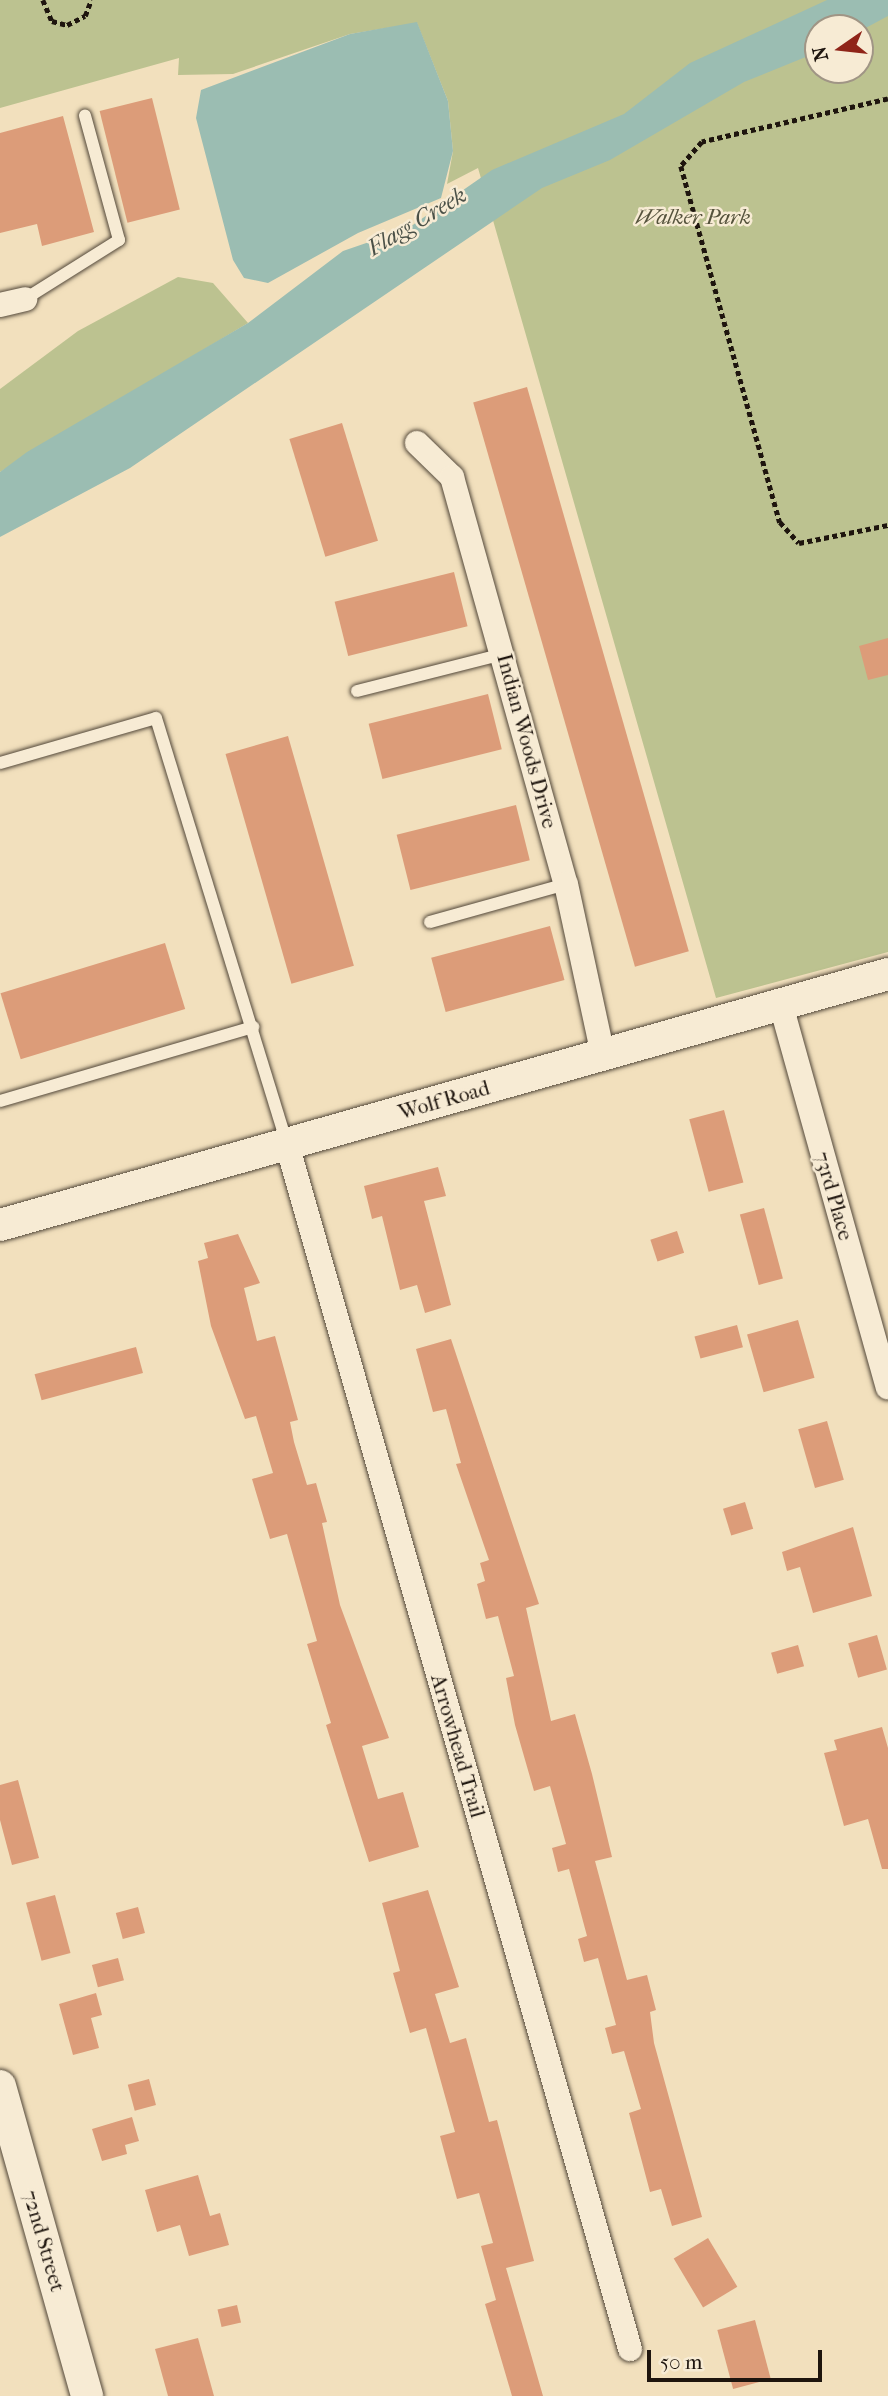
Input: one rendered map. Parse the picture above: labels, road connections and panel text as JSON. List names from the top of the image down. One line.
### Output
{"streets":{"street":["Indian Woods Drive","Wolf Road","73rd Place","Arrowhead Trail","72nd Street"]},"crossings":[["Indian Woods Drive","Wolf Road"],["Wolf Road","73rd Place"],["Wolf Road","Arrowhead Trail"]],"water":["Flagg Creek"],"parks":["Walker Park"],"scale_bar":"50 m","north":"left"}
